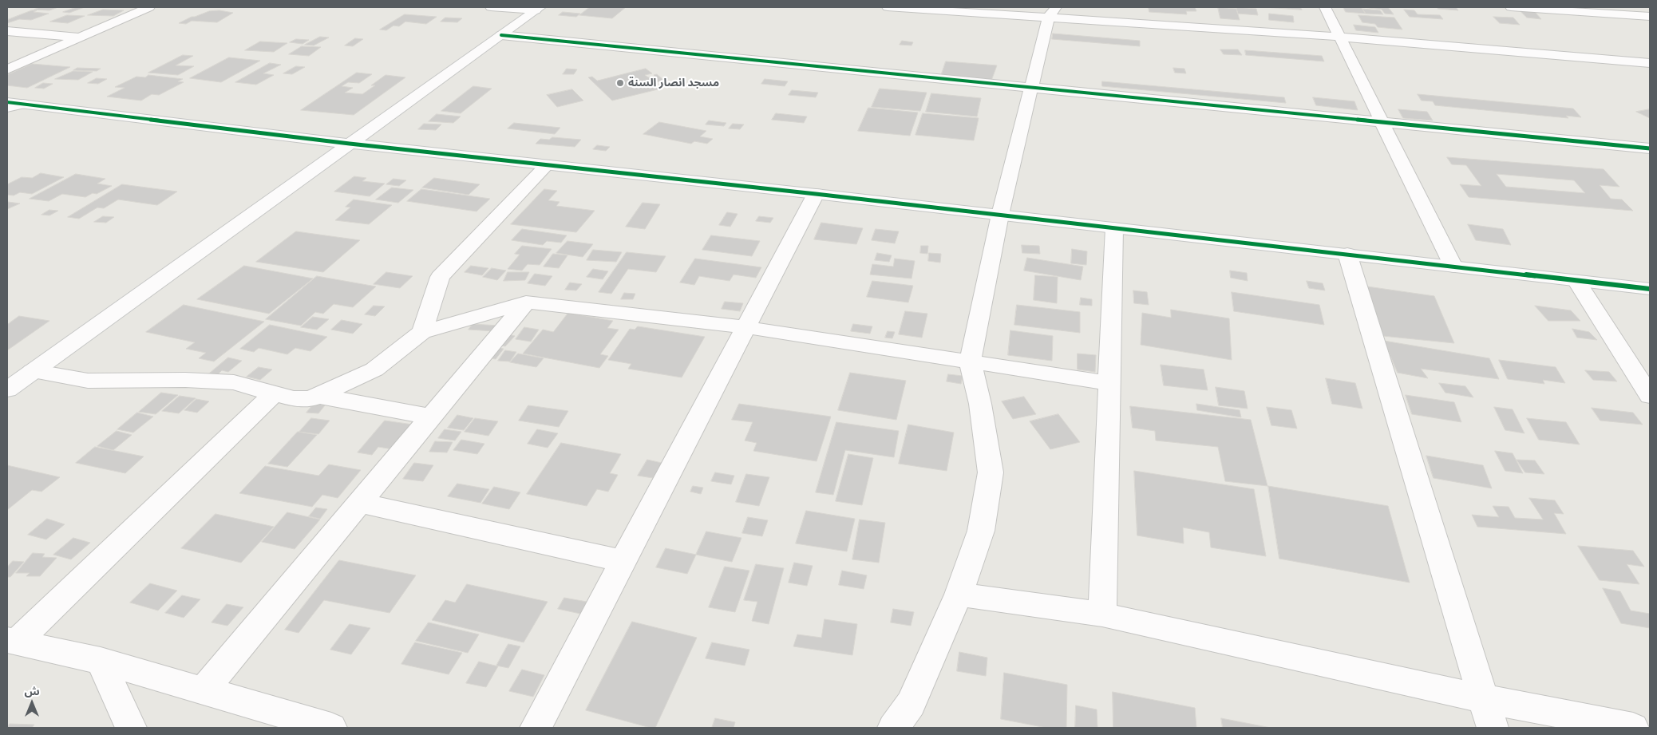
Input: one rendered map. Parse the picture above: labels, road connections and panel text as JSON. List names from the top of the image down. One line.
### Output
{"places":["مسجد انصار السنة"],"north":"top"}
